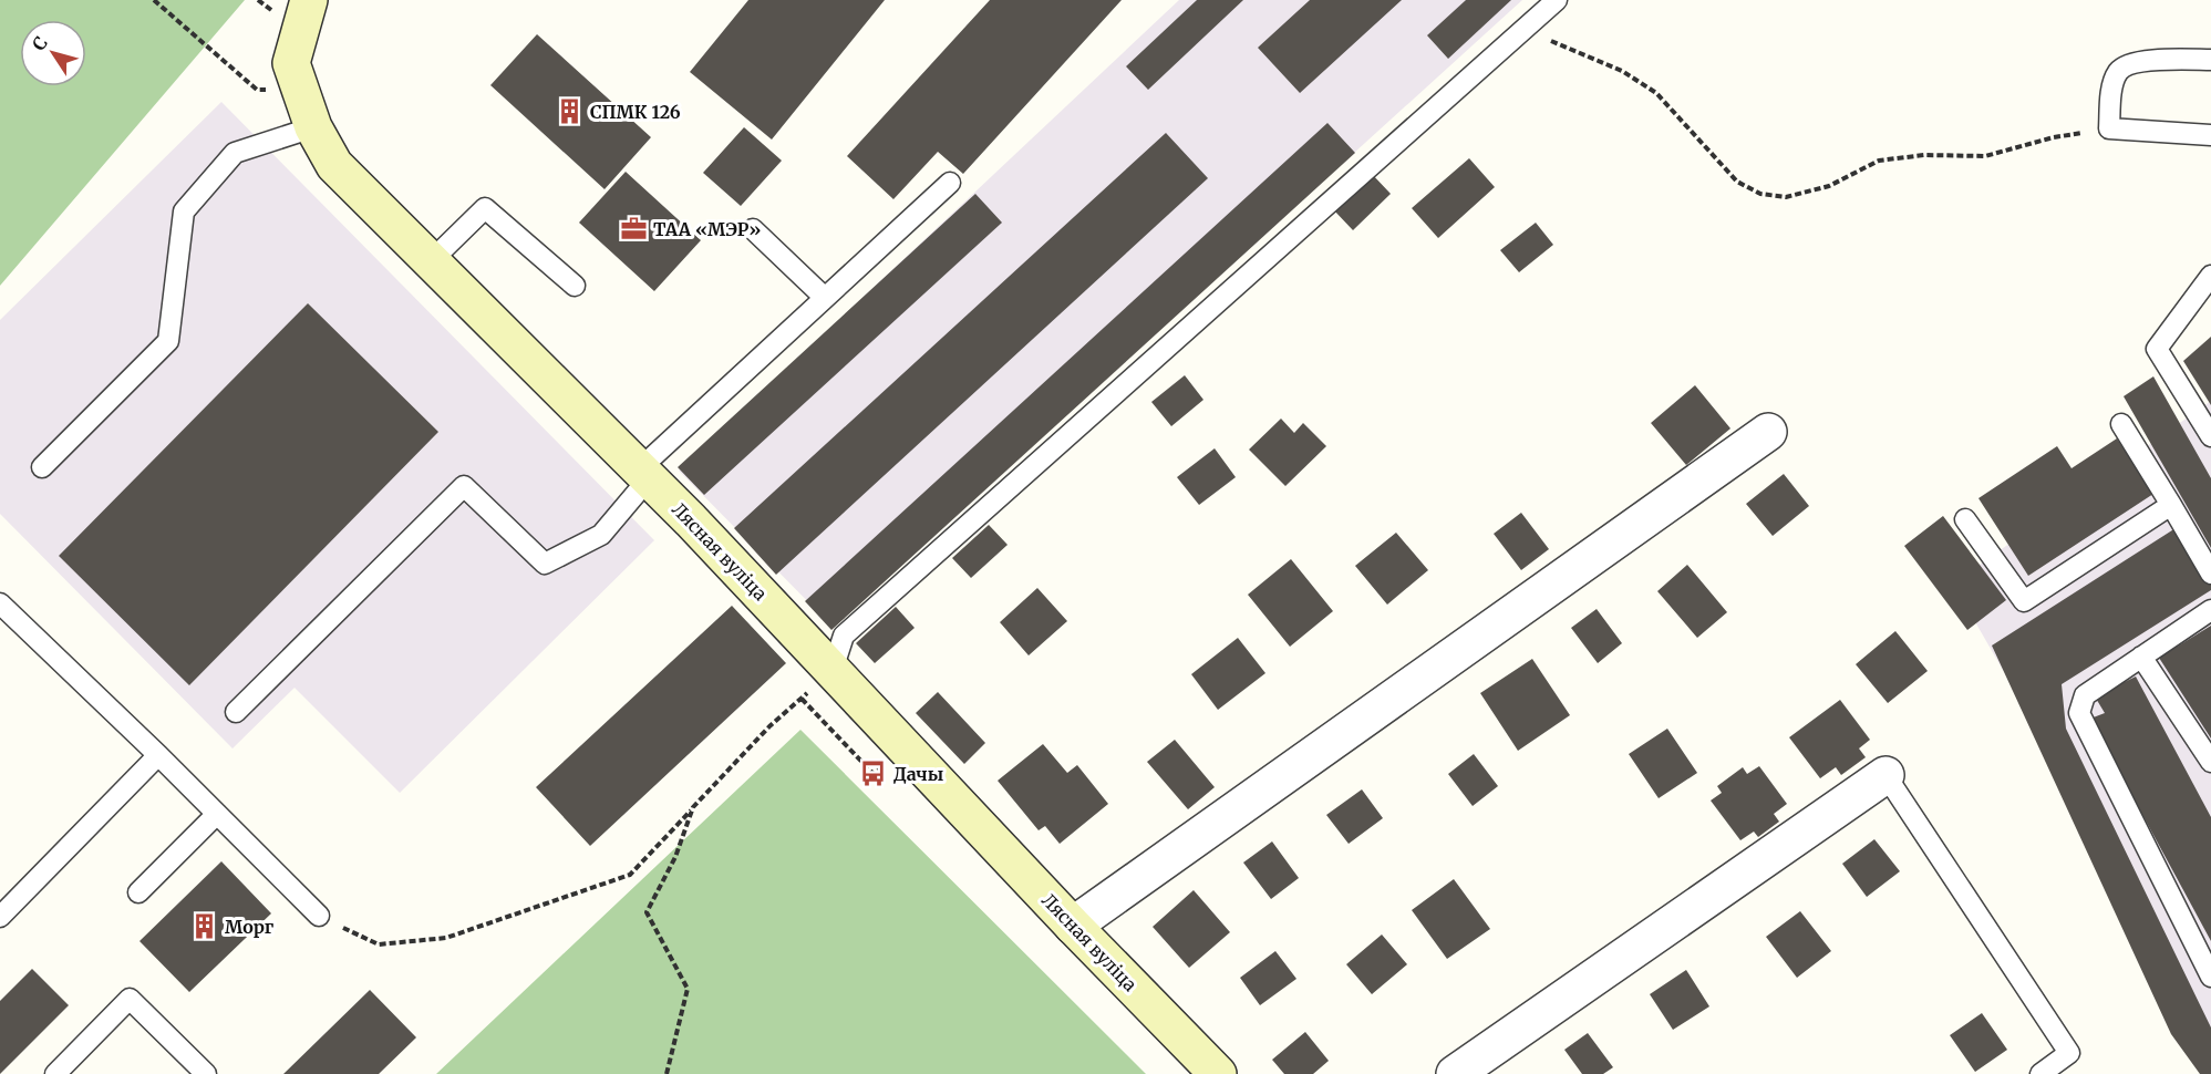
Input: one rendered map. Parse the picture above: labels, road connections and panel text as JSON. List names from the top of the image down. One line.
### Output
{"streets":{"street":["Лясная вуліца"]},"places":{"building":["СПМК 126","Морг"],"office":["ТАА «МЭР»"],"bus stop":["Дачы"]},"north":"top left"}
